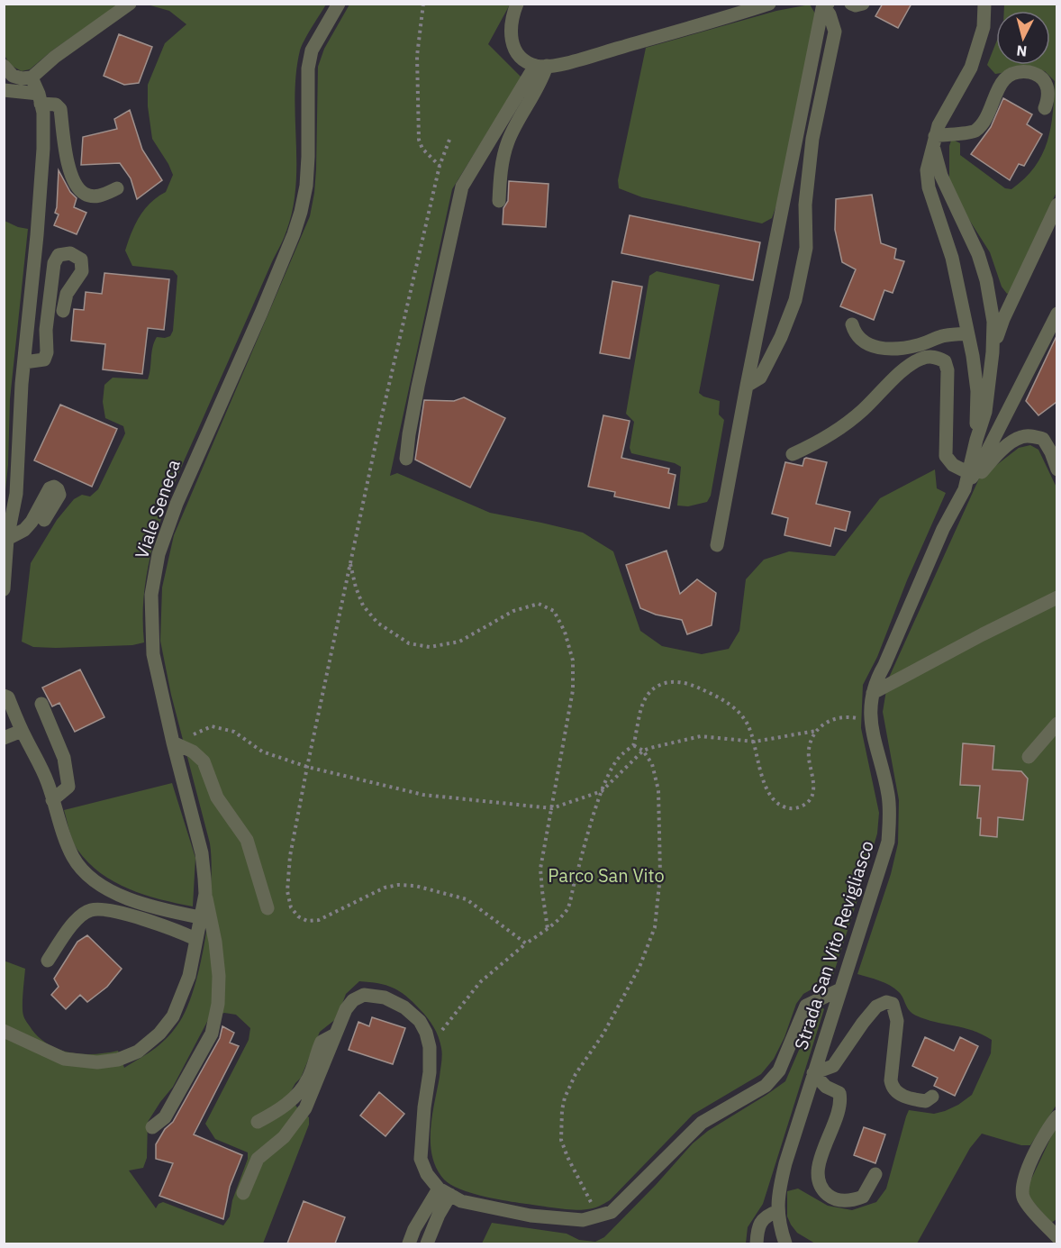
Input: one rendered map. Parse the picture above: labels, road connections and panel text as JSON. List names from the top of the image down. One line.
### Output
{"streets":{"street":["Viale Seneca","Strada San Vito Revigliasco"]},"parks":["Parco San Vito"],"north":"bottom"}
